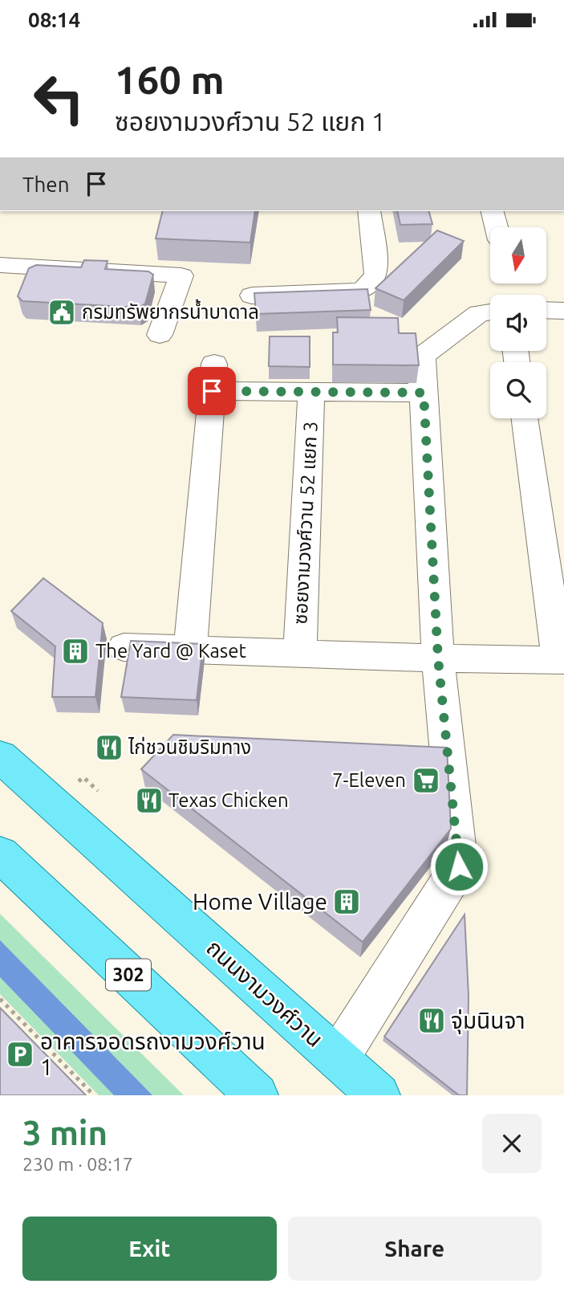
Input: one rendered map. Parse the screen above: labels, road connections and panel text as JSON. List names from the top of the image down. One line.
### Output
{"streets":{"main road":["302","ถนนงามวงศ์วาน"],"street":["ซอยงามวงศ์วาน 52 แยก 3"]},"places":{"public building":["กรมทรัพยากรน้ำบาดาล"],"building":["The Yard @ Kaset","Home Village"],"restaurant":["ไก่ชวนชิมริมทาง","Texas Chicken","จุ่มนินจา"],"supermarket":["7-Eleven"],"parking":["อาคารจอดรถงามวงศ์วาน 1"]},"north":"bottom","page":{"status":"08:14","turn":["160 m","ซอยงามวงศ์วาน 52 แยก 1"],"then":"Then","heading":["3 min","230 m · 08:17"],"buttons":["Exit","Share"]}}
